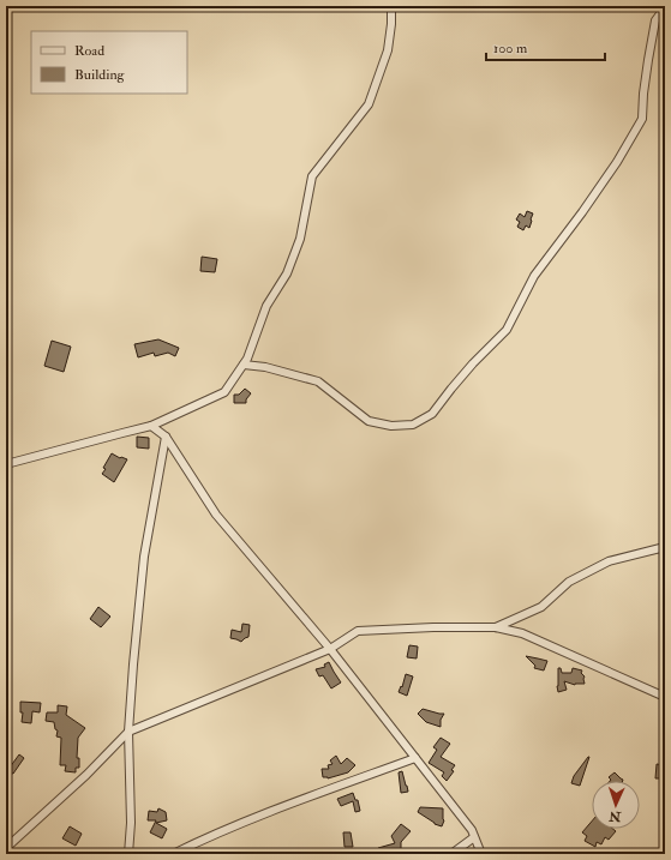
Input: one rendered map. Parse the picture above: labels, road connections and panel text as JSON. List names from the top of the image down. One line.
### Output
{"legend":["Road","Building"],"scale_bar":"100 m","north":"bottom"}
